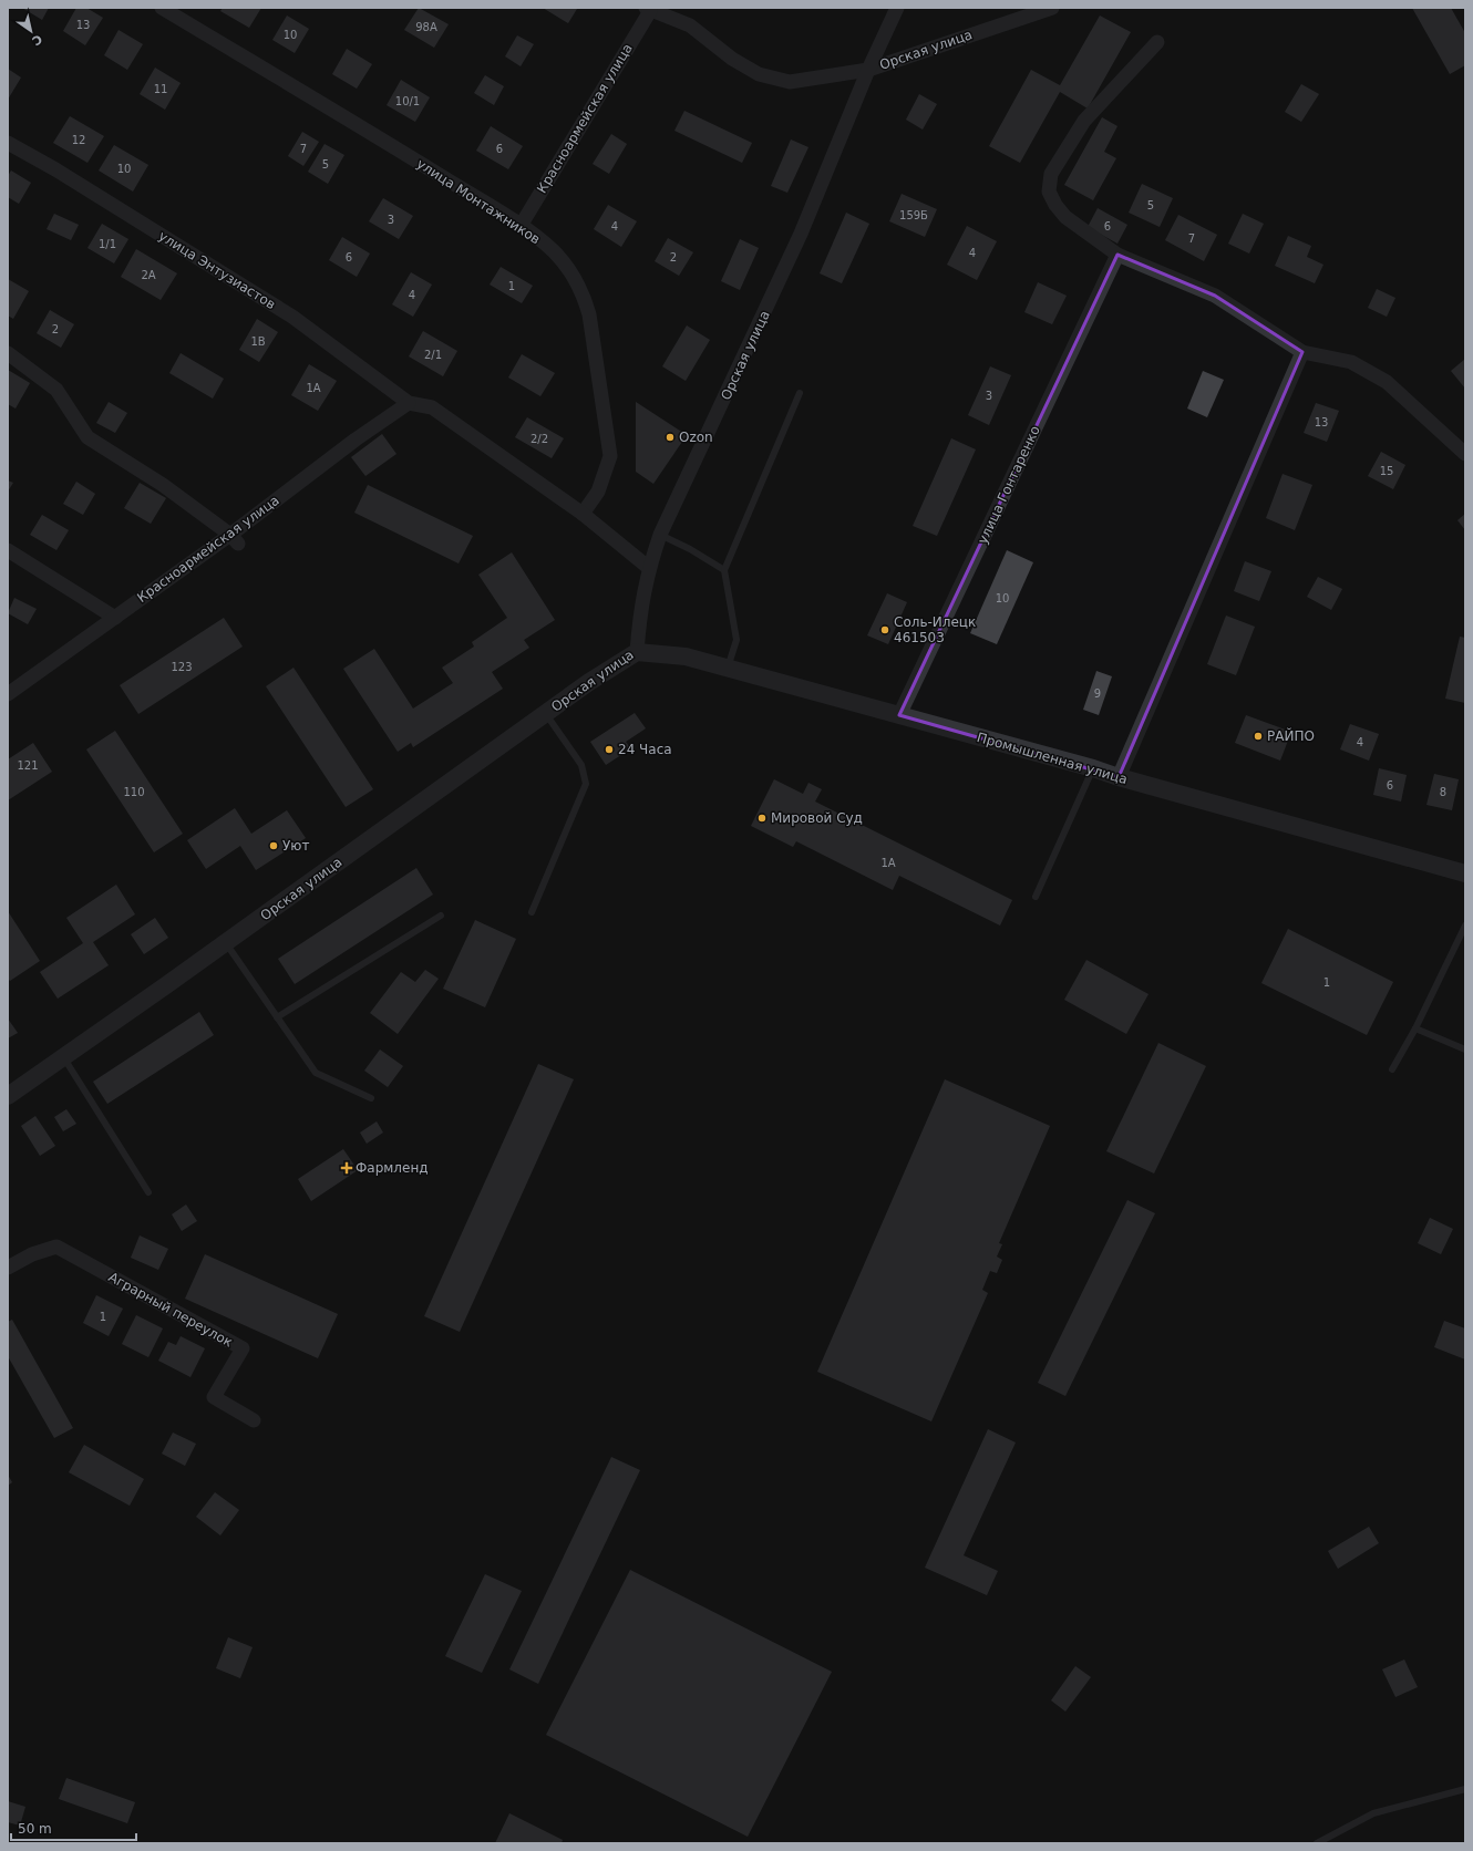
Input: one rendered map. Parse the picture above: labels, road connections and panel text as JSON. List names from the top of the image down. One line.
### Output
{"streets":{"street":["Орская улица","Красноармейская улица","улица Монтажников","улица Энтузиастов","улица Гонтаренко","Промышленная улица","Аграрный переулок"]},"crossings":[["Орская улица","улица Энтузиастов"],["Орская улица","Промышленная улица"],["Красноармейская улица","улица Монтажников"],["Красноармейская улица","улица Энтузиастов"],["улица Монтажников","улица Энтузиастов"],["улица Гонтаренко","Промышленная улица"]],"places":{"other":["Ozon","Соль-Илецк 461503","РАЙПО","24 Часа","Мировой Суд","Уют"],"health":["Фармленд"]},"house_numbers":["13","98А","10","11","10/1","12","7","6","5","10","5","159Б","3","4","6","7","1/1","4","6","2","2А","1","4","2","1В","2/1","1А","3","13","2/2","15","10","123","9","4","121","6","110","8","1А","1","1"],"scale_bar":"50 m","north":"bottom right"}
